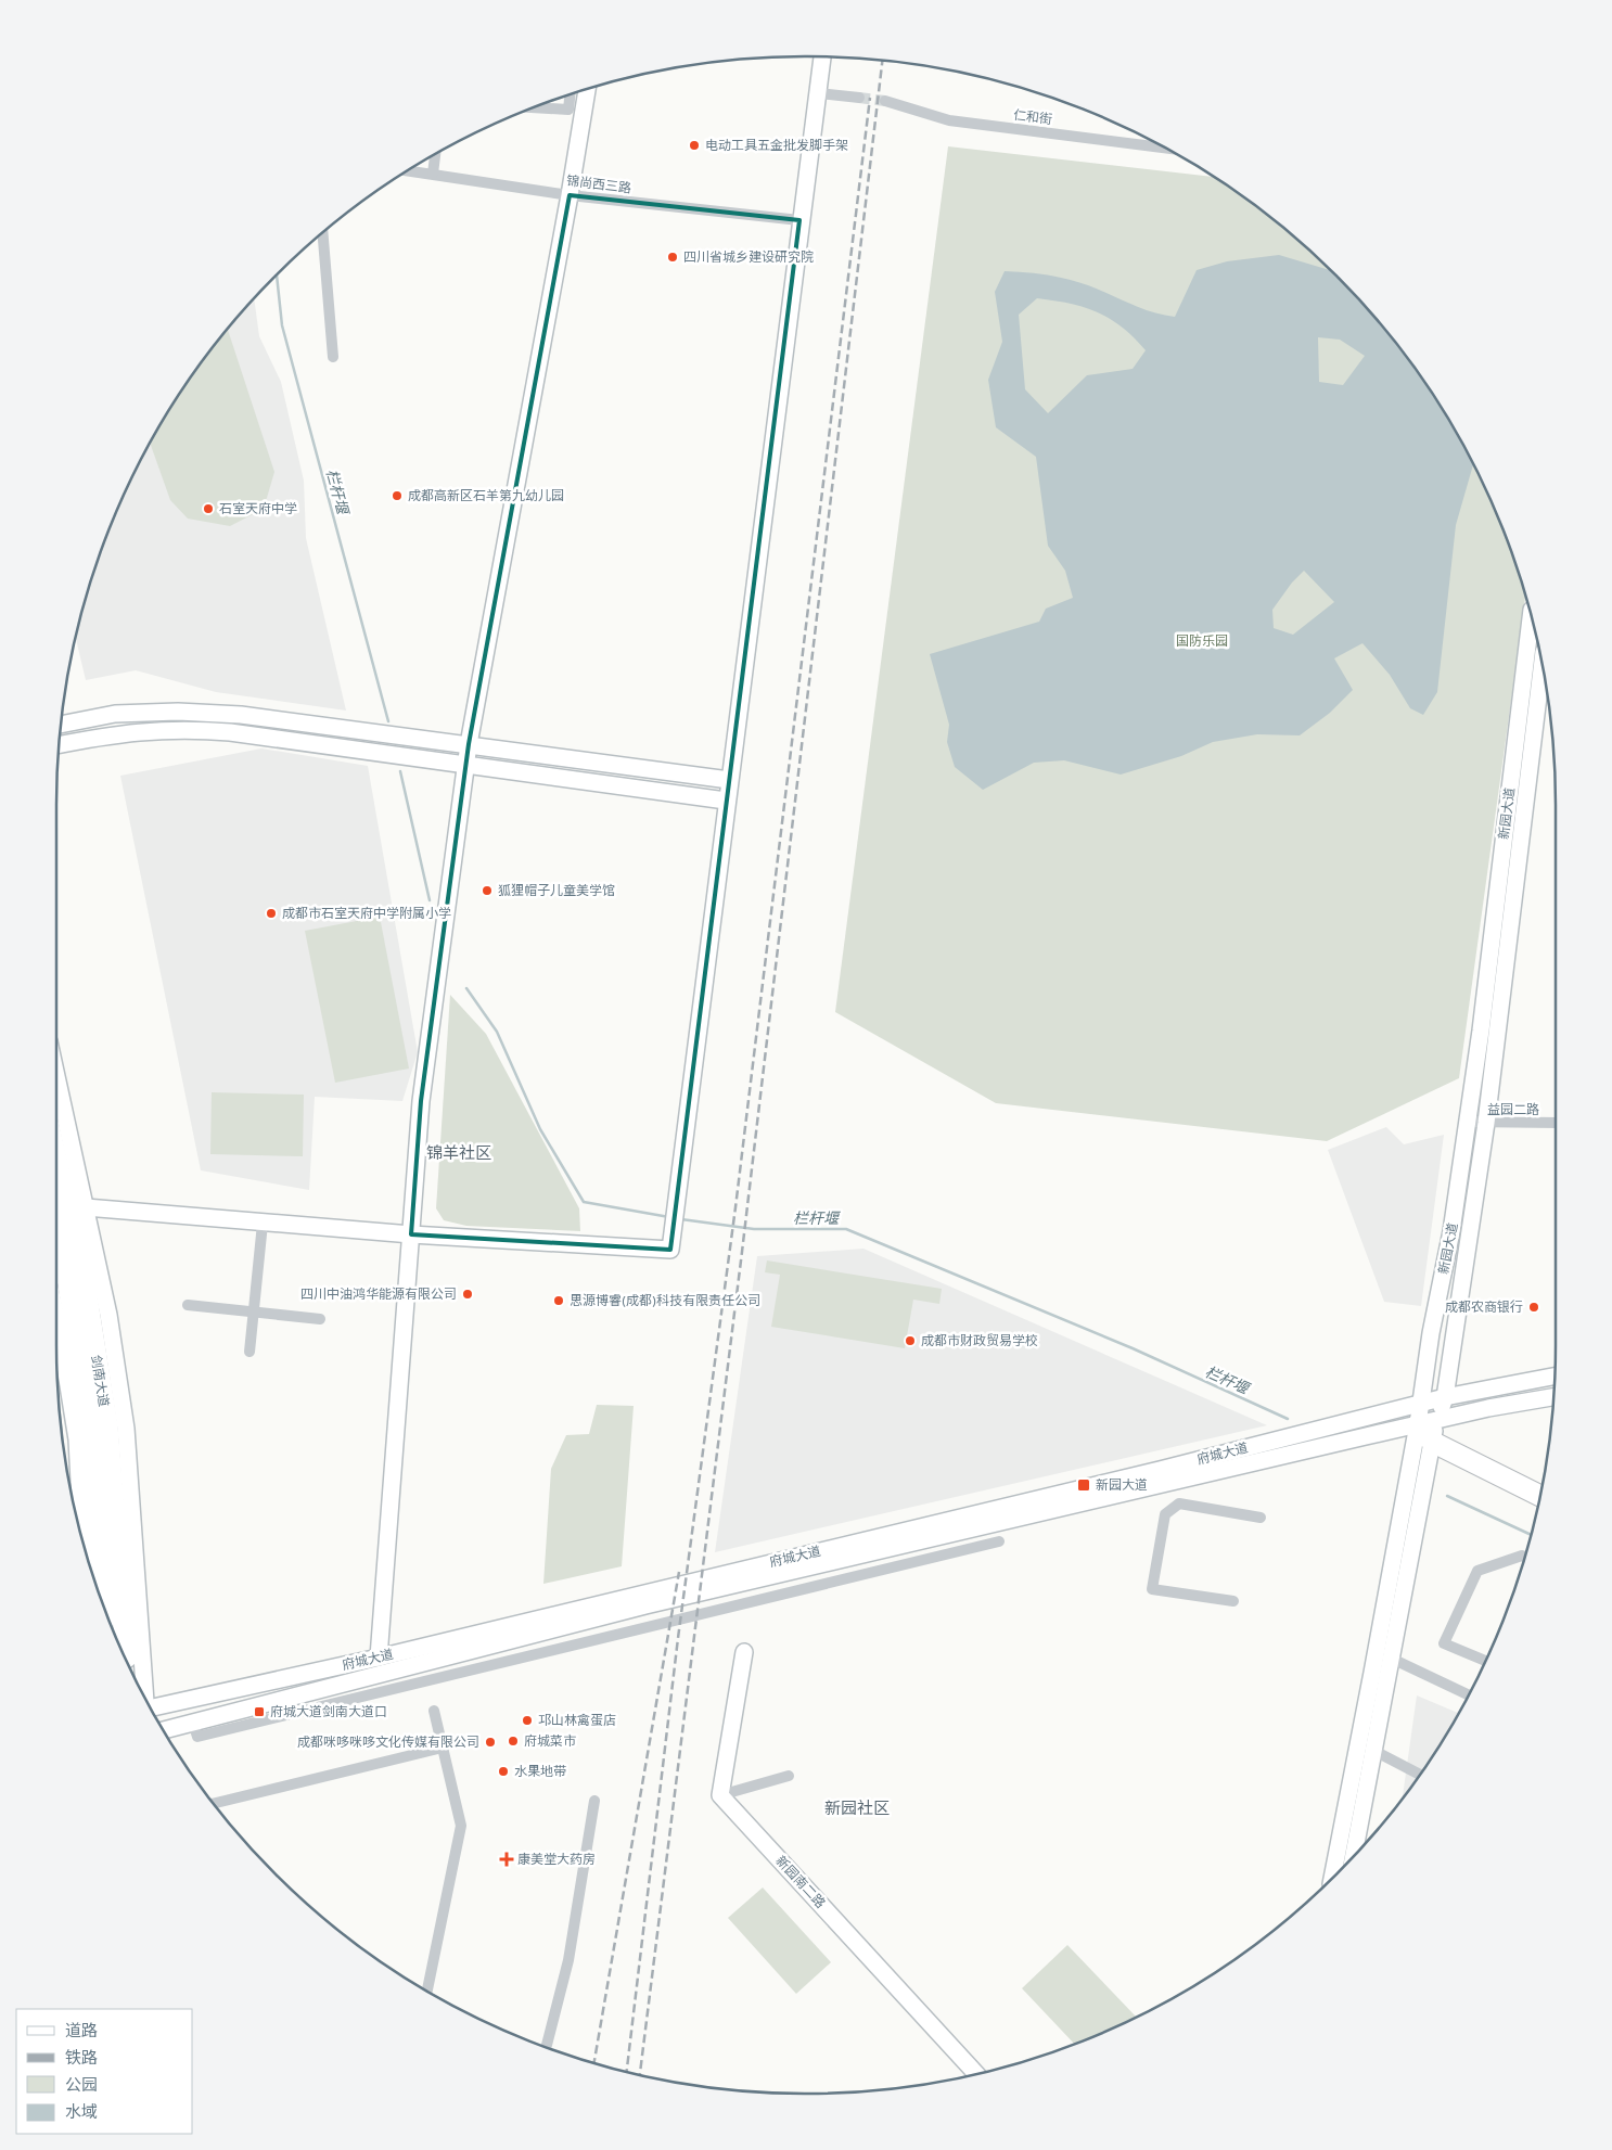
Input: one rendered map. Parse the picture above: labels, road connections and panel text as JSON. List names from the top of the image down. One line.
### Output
{"streets":{"highway":["剑南大道"],"street":["仁和街","锦尚西三路","新园大道","益园二路","府城大道","新园南二路"]},"crossings":[["新园大道","益园二路"],["新园大道","府城大道"]],"districts":["锦羊社区","新园社区"],"water":["栏杆堰"],"parks":["国防乐园"],"places":{"other":["电动工具五金批发脚手架","四川省城乡建设研究院","成都高新区石羊第九幼儿园","石室天府中学","狐狸帽子儿童美学馆","成都市石室天府中学附属小学","四川中油鸿华能源有限公司","思源博睿(成都)科技有限责任公司","成都农商银行","成都市财政贸易学校","邛山林禽蛋店","府城菜市","成都咪哆咪哆文化传媒有限公司","水果地带"],"transit":["新园大道","府城大道剑南大道口"],"health":["康美堂大药房"]},"legend":["道路","铁路","公园","水域"]}
